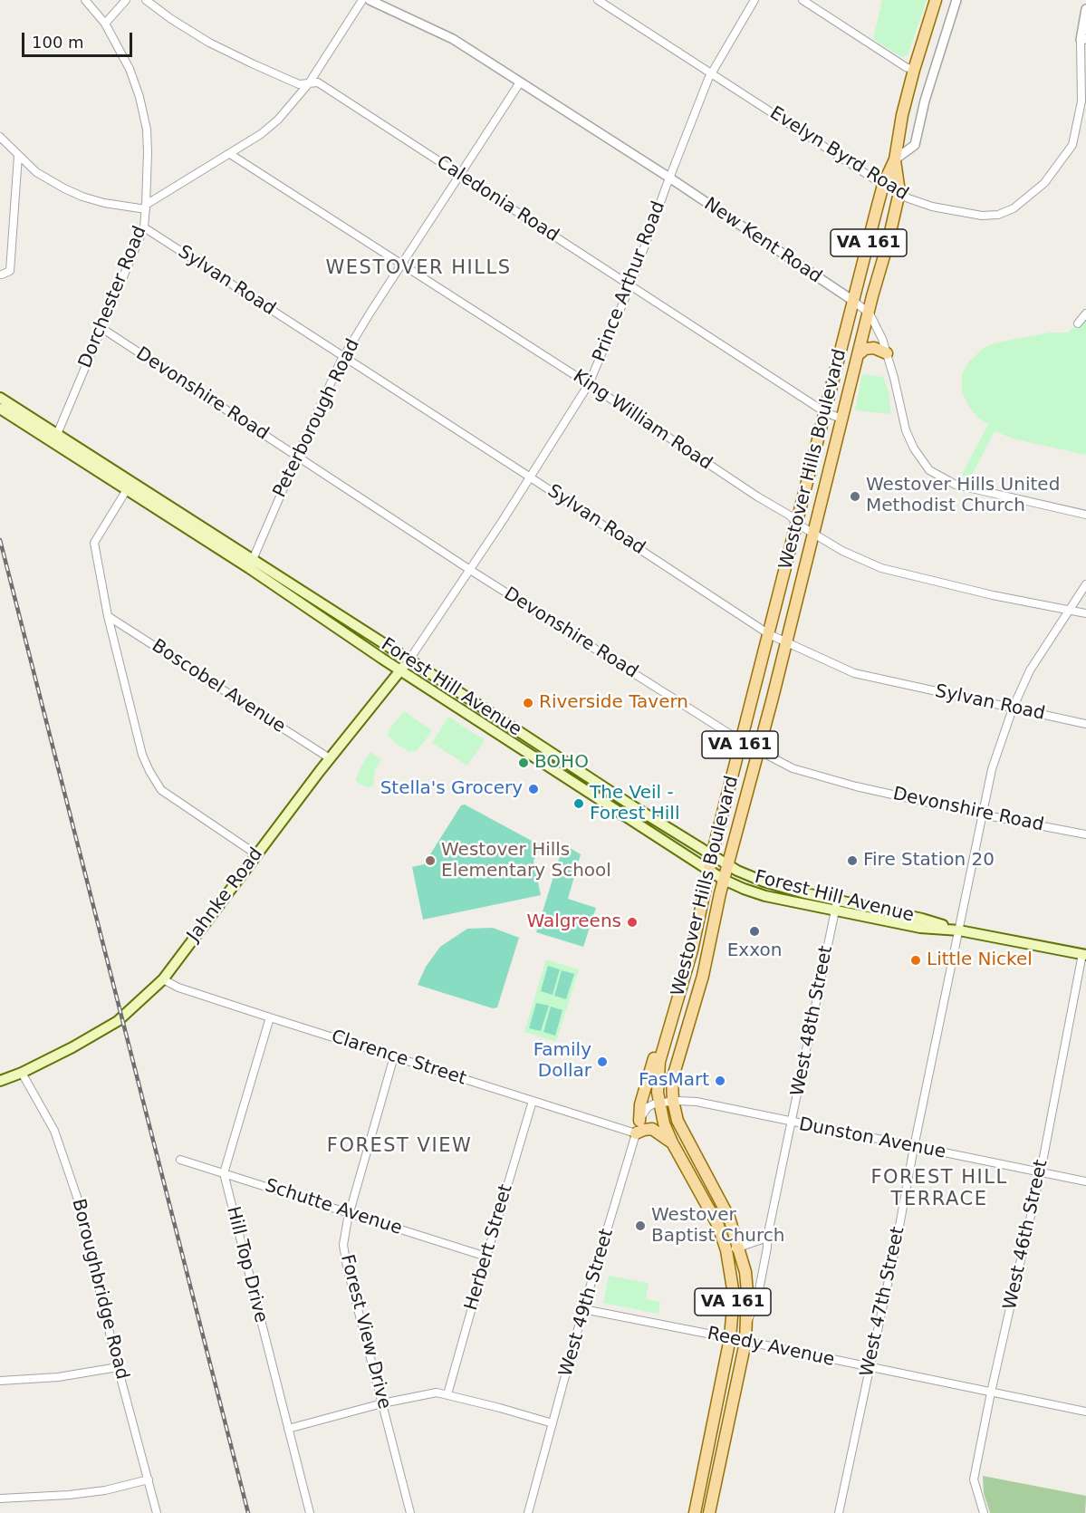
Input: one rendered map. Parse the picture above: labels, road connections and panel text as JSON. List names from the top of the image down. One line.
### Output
{"streets":{"main road":["VA 161","Westover Hills Boulevard","Forest Hill Avenue","Jahnke Road"],"street":["Evelyn Byrd Road","Caledonia Road","New Kent Road","Sylvan Road","Prince Arthur Road","Dorchester Road","Devonshire Road","Peterborough Road","King William Road","Boscobel Avenue","West 48th Street","Clarence Street","Dunston Avenue","Schutte Avenue","West 46th Street","Herbert Street","Hill Top Drive","Boroughbridge Road","West 47th Street","West 49th Street","Forest View Drive","Reedy Avenue"]},"crossings":[["Evelyn Byrd Road","Prince Arthur Road"],["Evelyn Byrd Road","Westover Hills Boulevard"],["Caledonia Road","Prince Arthur Road"],["Caledonia Road","Peterborough Road"],["Caledonia Road","Westover Hills Boulevard"],["New Kent Road","Prince Arthur Road"],["New Kent Road","Peterborough Road"],["New Kent Road","Westover Hills Boulevard"],["Sylvan Road","Prince Arthur Road"],["Sylvan Road","Dorchester Road"],["Sylvan Road","Peterborough Road"],["Sylvan Road","Westover Hills Boulevard"],["Sylvan Road","West 47th Street"],["Prince Arthur Road","Devonshire Road"],["Prince Arthur Road","King William Road"],["Prince Arthur Road","Forest Hill Avenue"],["Prince Arthur Road","Jahnke Road"],["Dorchester Road","Devonshire Road"],["Dorchester Road","Forest Hill Avenue"],["Devonshire Road","Peterborough Road"],["Devonshire Road","Westover Hills Boulevard"],["Devonshire Road","West 47th Street"],["Peterborough Road","King William Road"],["Peterborough Road","Forest Hill Avenue"],["King William Road","Westover Hills Boulevard"],["King William Road","West 47th Street"],["Westover Hills Boulevard","Forest Hill Avenue"],["Westover Hills Boulevard","West 48th Street"],["Westover Hills Boulevard","Dunston Avenue"],["Westover Hills Boulevard","West 49th Street"],["Westover Hills Boulevard","Reedy Avenue"],["Boscobel Avenue","Jahnke Road"],["Forest Hill Avenue","Jahnke Road"],["Forest Hill Avenue","West 48th Street"],["Forest Hill Avenue","West 46th Street"],["Forest Hill Avenue","West 47th Street"],["Jahnke Road","Clarence Street"],["Jahnke Road","Boroughbridge Road"],["West 48th Street","Dunston Avenue"],["Clarence Street","Herbert Street"],["Clarence Street","West 49th Street"],["Clarence Street","Forest View Drive"],["Dunston Avenue","West 46th Street"],["Dunston Avenue","West 47th Street"],["Dunston Avenue","West 49th Street"],["Schutte Avenue","Herbert Street"],["Schutte Avenue","Hill Top Drive"],["Schutte Avenue","Forest View Drive"],["West 46th Street","Reedy Avenue"],["West 47th Street","Reedy Avenue"],["West 49th Street","Reedy Avenue"]],"districts":["WESTOVER HILLS","FOREST VIEW","FOREST HILL TERRACE"],"places":["Westover Hills United Methodist Church","Riverside Tavern","BOHO","Stella's Grocery","The Veil - Forest Hill","Westover Hills Elementary School","Fire Station 20","Walgreens","Exxon","Little Nickel","Family Dollar","FasMart","Westover Baptist Church"],"scale_bar":"100 m"}
